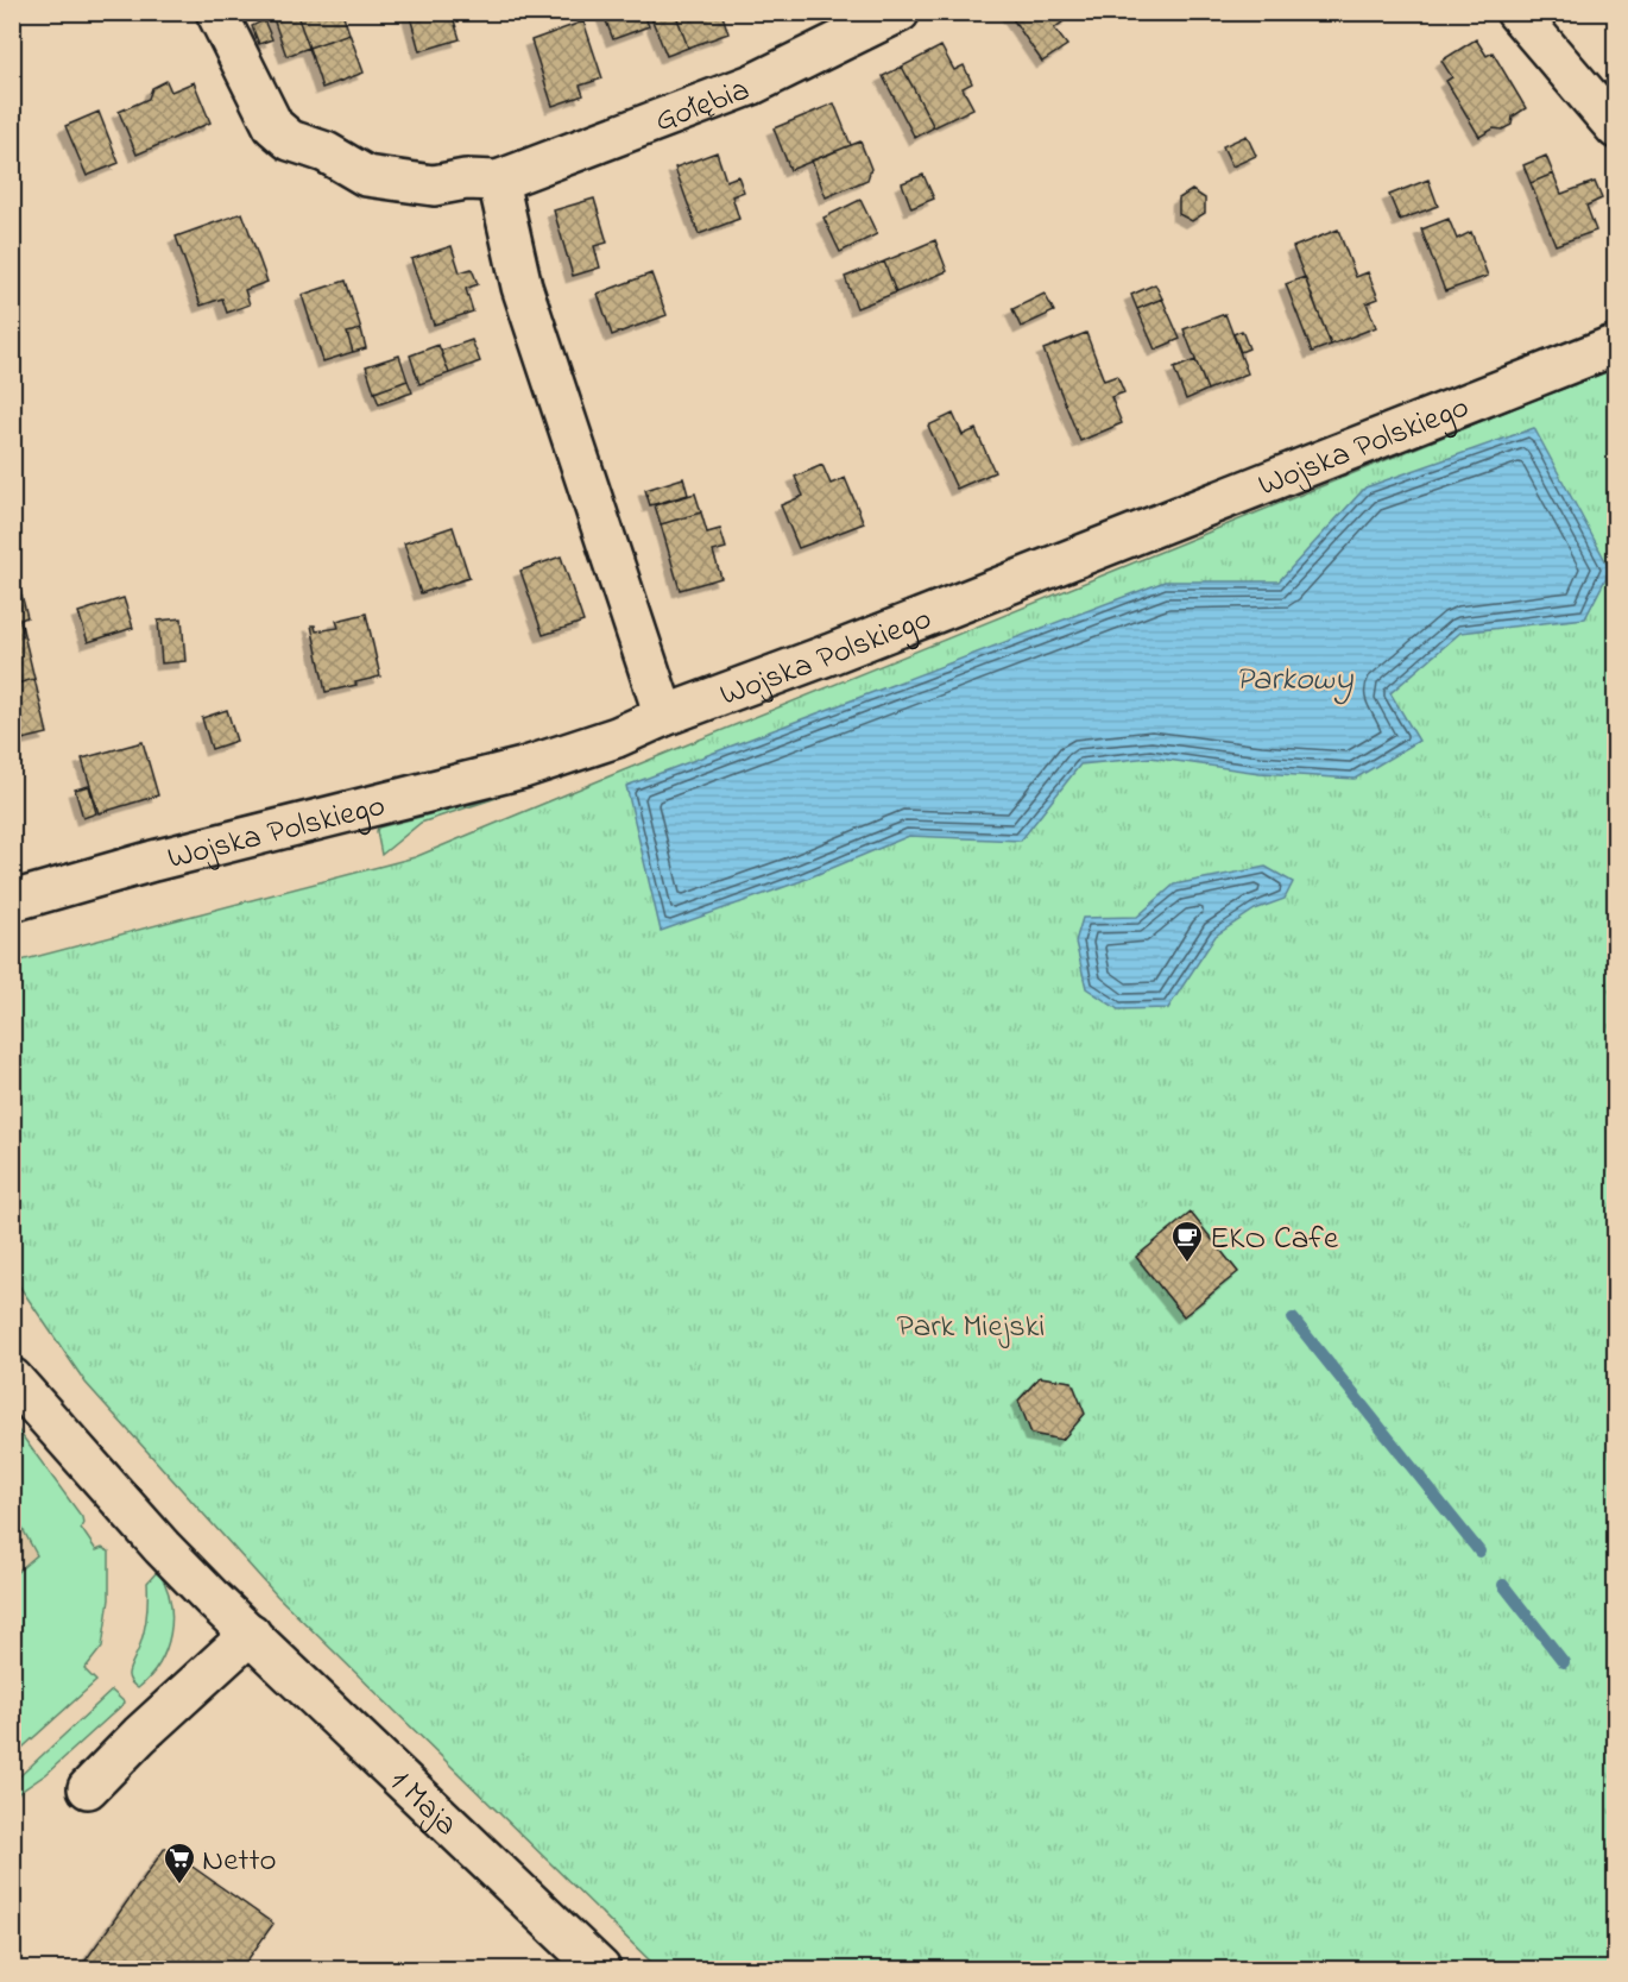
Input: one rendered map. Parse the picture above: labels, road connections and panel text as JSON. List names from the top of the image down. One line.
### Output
{"streets":{"street":["Gołębia","Wojska Polskiego","1 Maja"]},"water":["Parkowy"],"parks":["Park Miejski"],"places":{"cafe":["EKO Cafe"],"supermarket":["Netto"]}}
